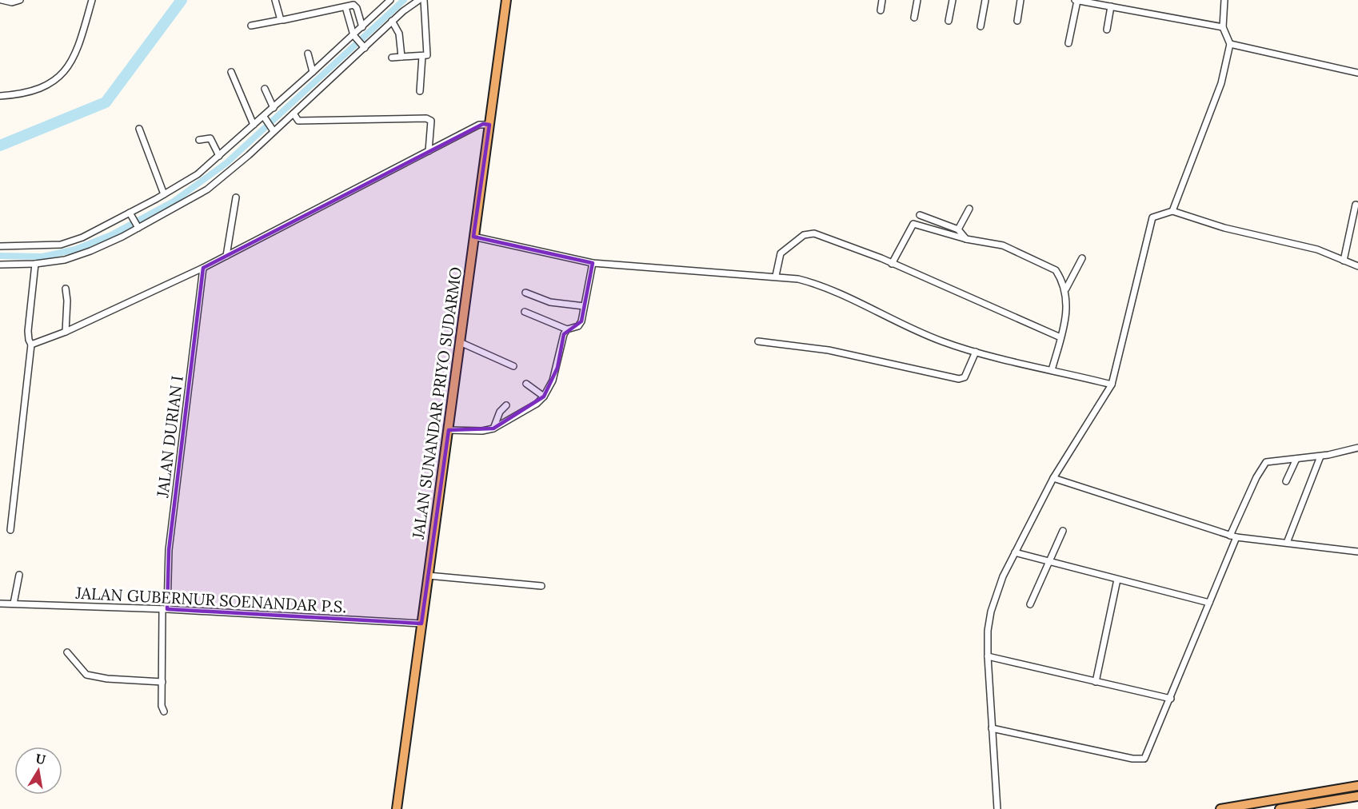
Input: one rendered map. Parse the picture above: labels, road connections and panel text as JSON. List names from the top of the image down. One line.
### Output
{"streets":{"highway":["JALAN SUNANDAR PRIYO SUDARMO"],"street":["JALAN DURIAN I","JALAN GUBERNUR SOENANDAR P.S."]},"crossings":[["JALAN SUNANDAR PRIYO SUDARMO","JALAN GUBERNUR SOENANDAR P.S."],["JALAN DURIAN I","JALAN GUBERNUR SOENANDAR P.S."]],"north":"top"}
